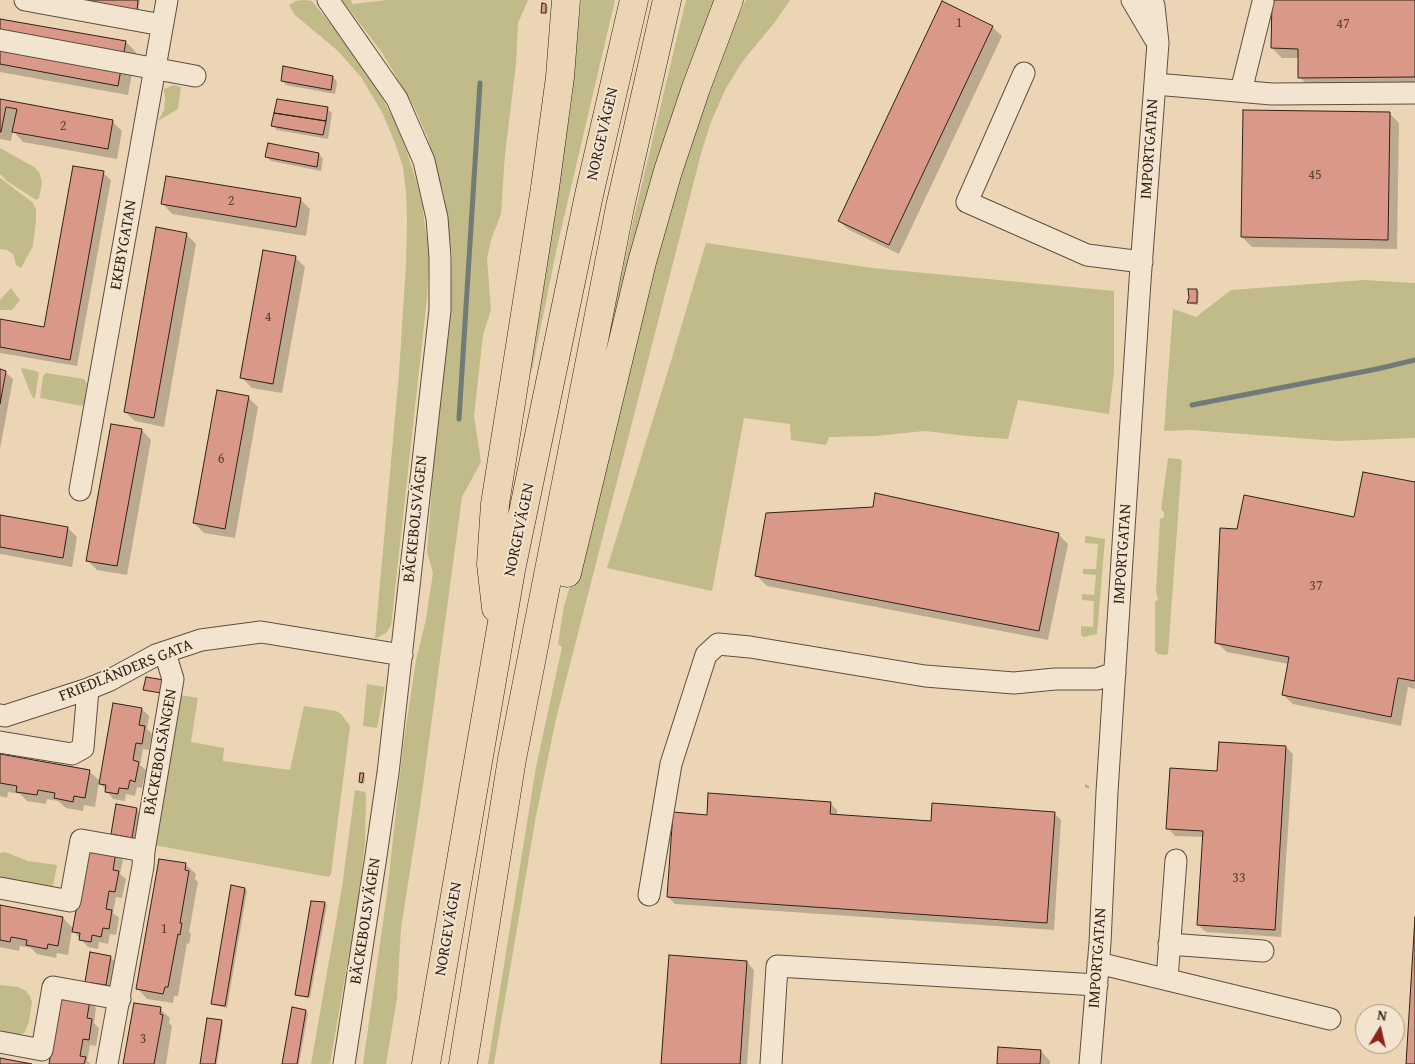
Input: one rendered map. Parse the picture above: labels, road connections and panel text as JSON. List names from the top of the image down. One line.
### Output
{"streets":{"highway":["NORGEVÄGEN"],"street":["IMPORTGATAN","EKEBYGATAN","BÄCKEBOLSVÄGEN","FRIEDLÄNDERS GATA","BÄCKEBOLSÄNGEN"]},"crossings":[["BÄCKEBOLSVÄGEN","FRIEDLÄNDERS GATA"],["FRIEDLÄNDERS GATA","BÄCKEBOLSÄNGEN"]],"house_numbers":["1","47","2","45","2","4","6","37","33","1","3"],"north":"top"}
